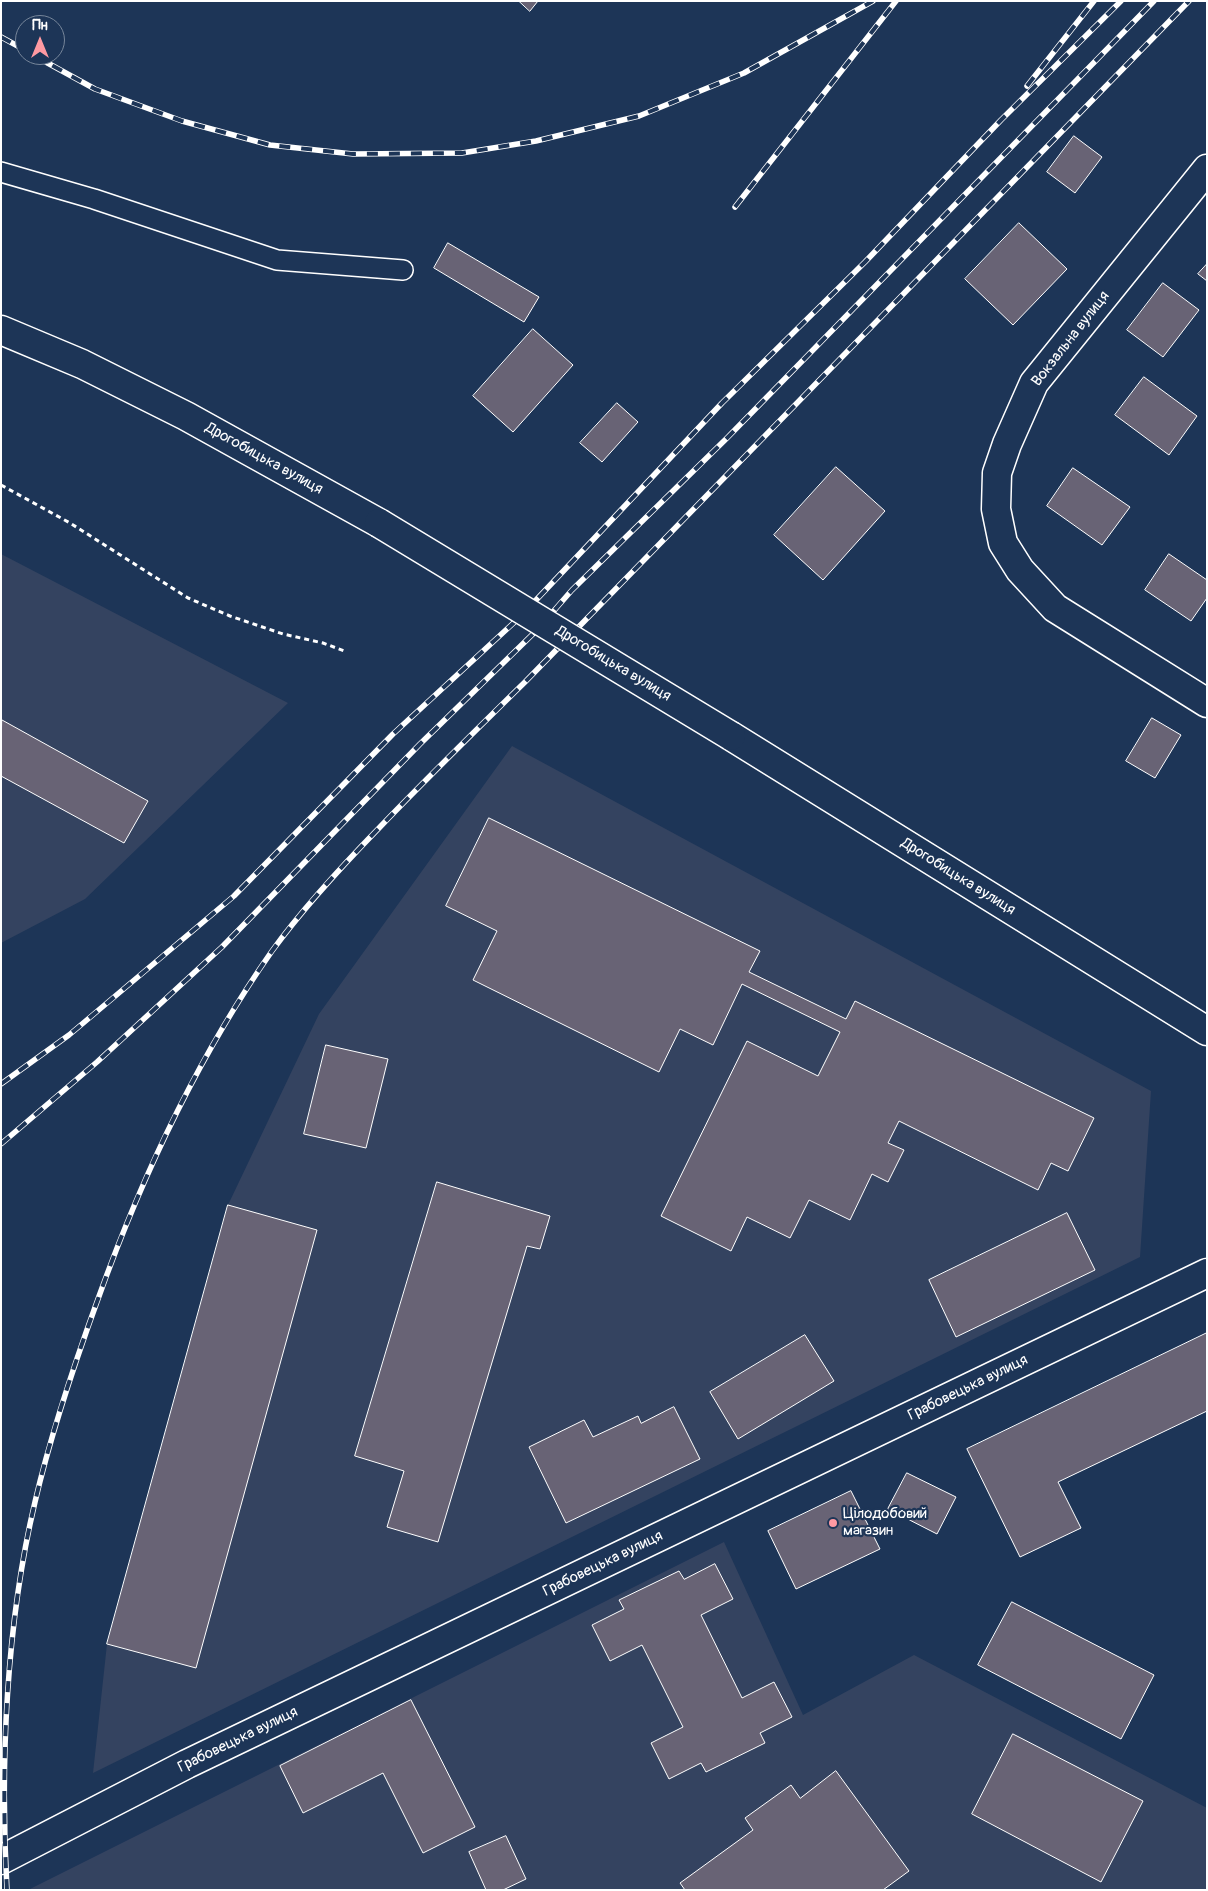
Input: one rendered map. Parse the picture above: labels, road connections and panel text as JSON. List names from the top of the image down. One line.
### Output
{"streets":{"street":["Вокзальна вулиця","Дрогобицька вулиця","Грабовецька вулиця"]},"places":["Цілодобовий магазин"],"north":"top"}
